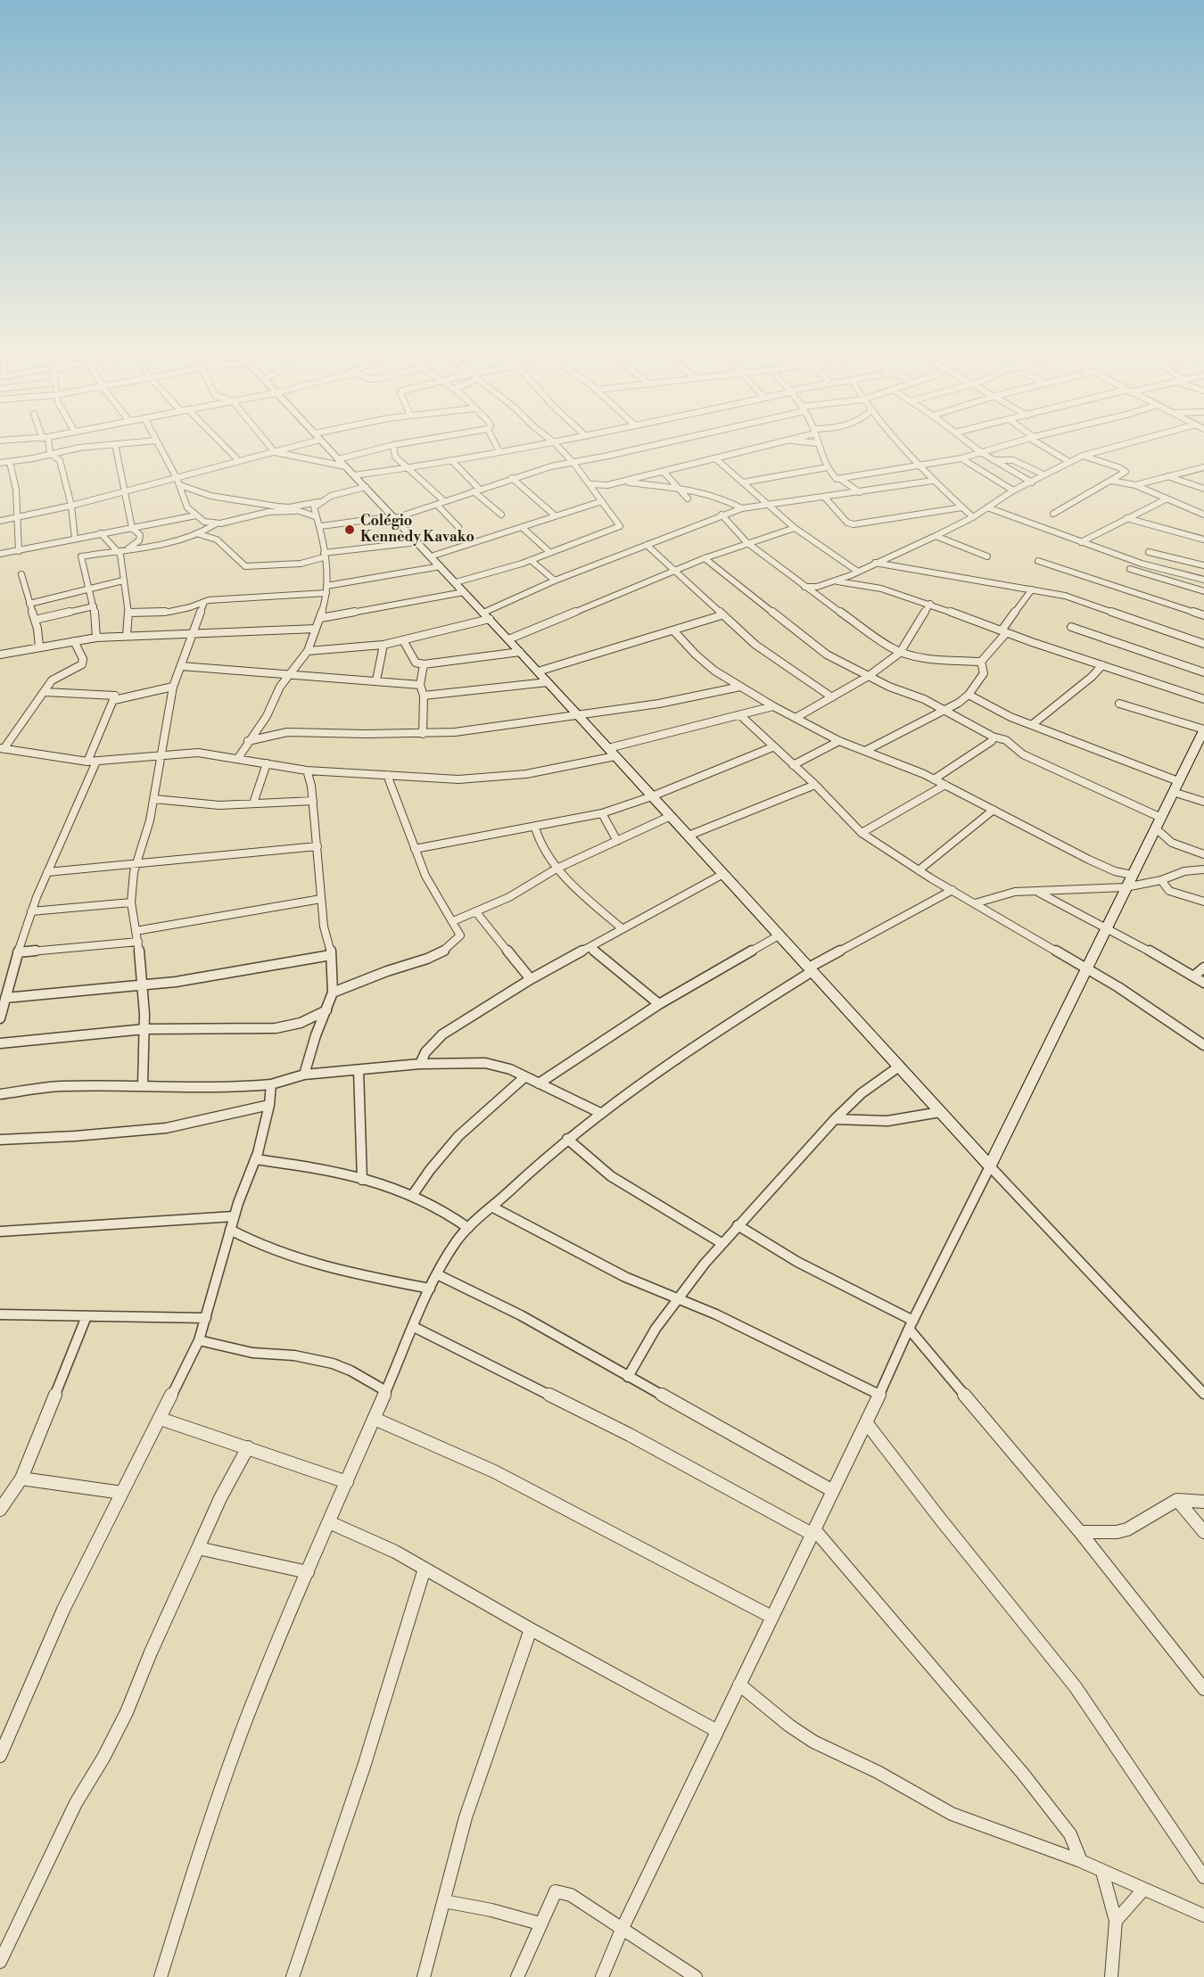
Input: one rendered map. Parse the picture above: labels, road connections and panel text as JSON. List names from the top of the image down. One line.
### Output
{"places":["Colégio Kennedy Kavako"]}
